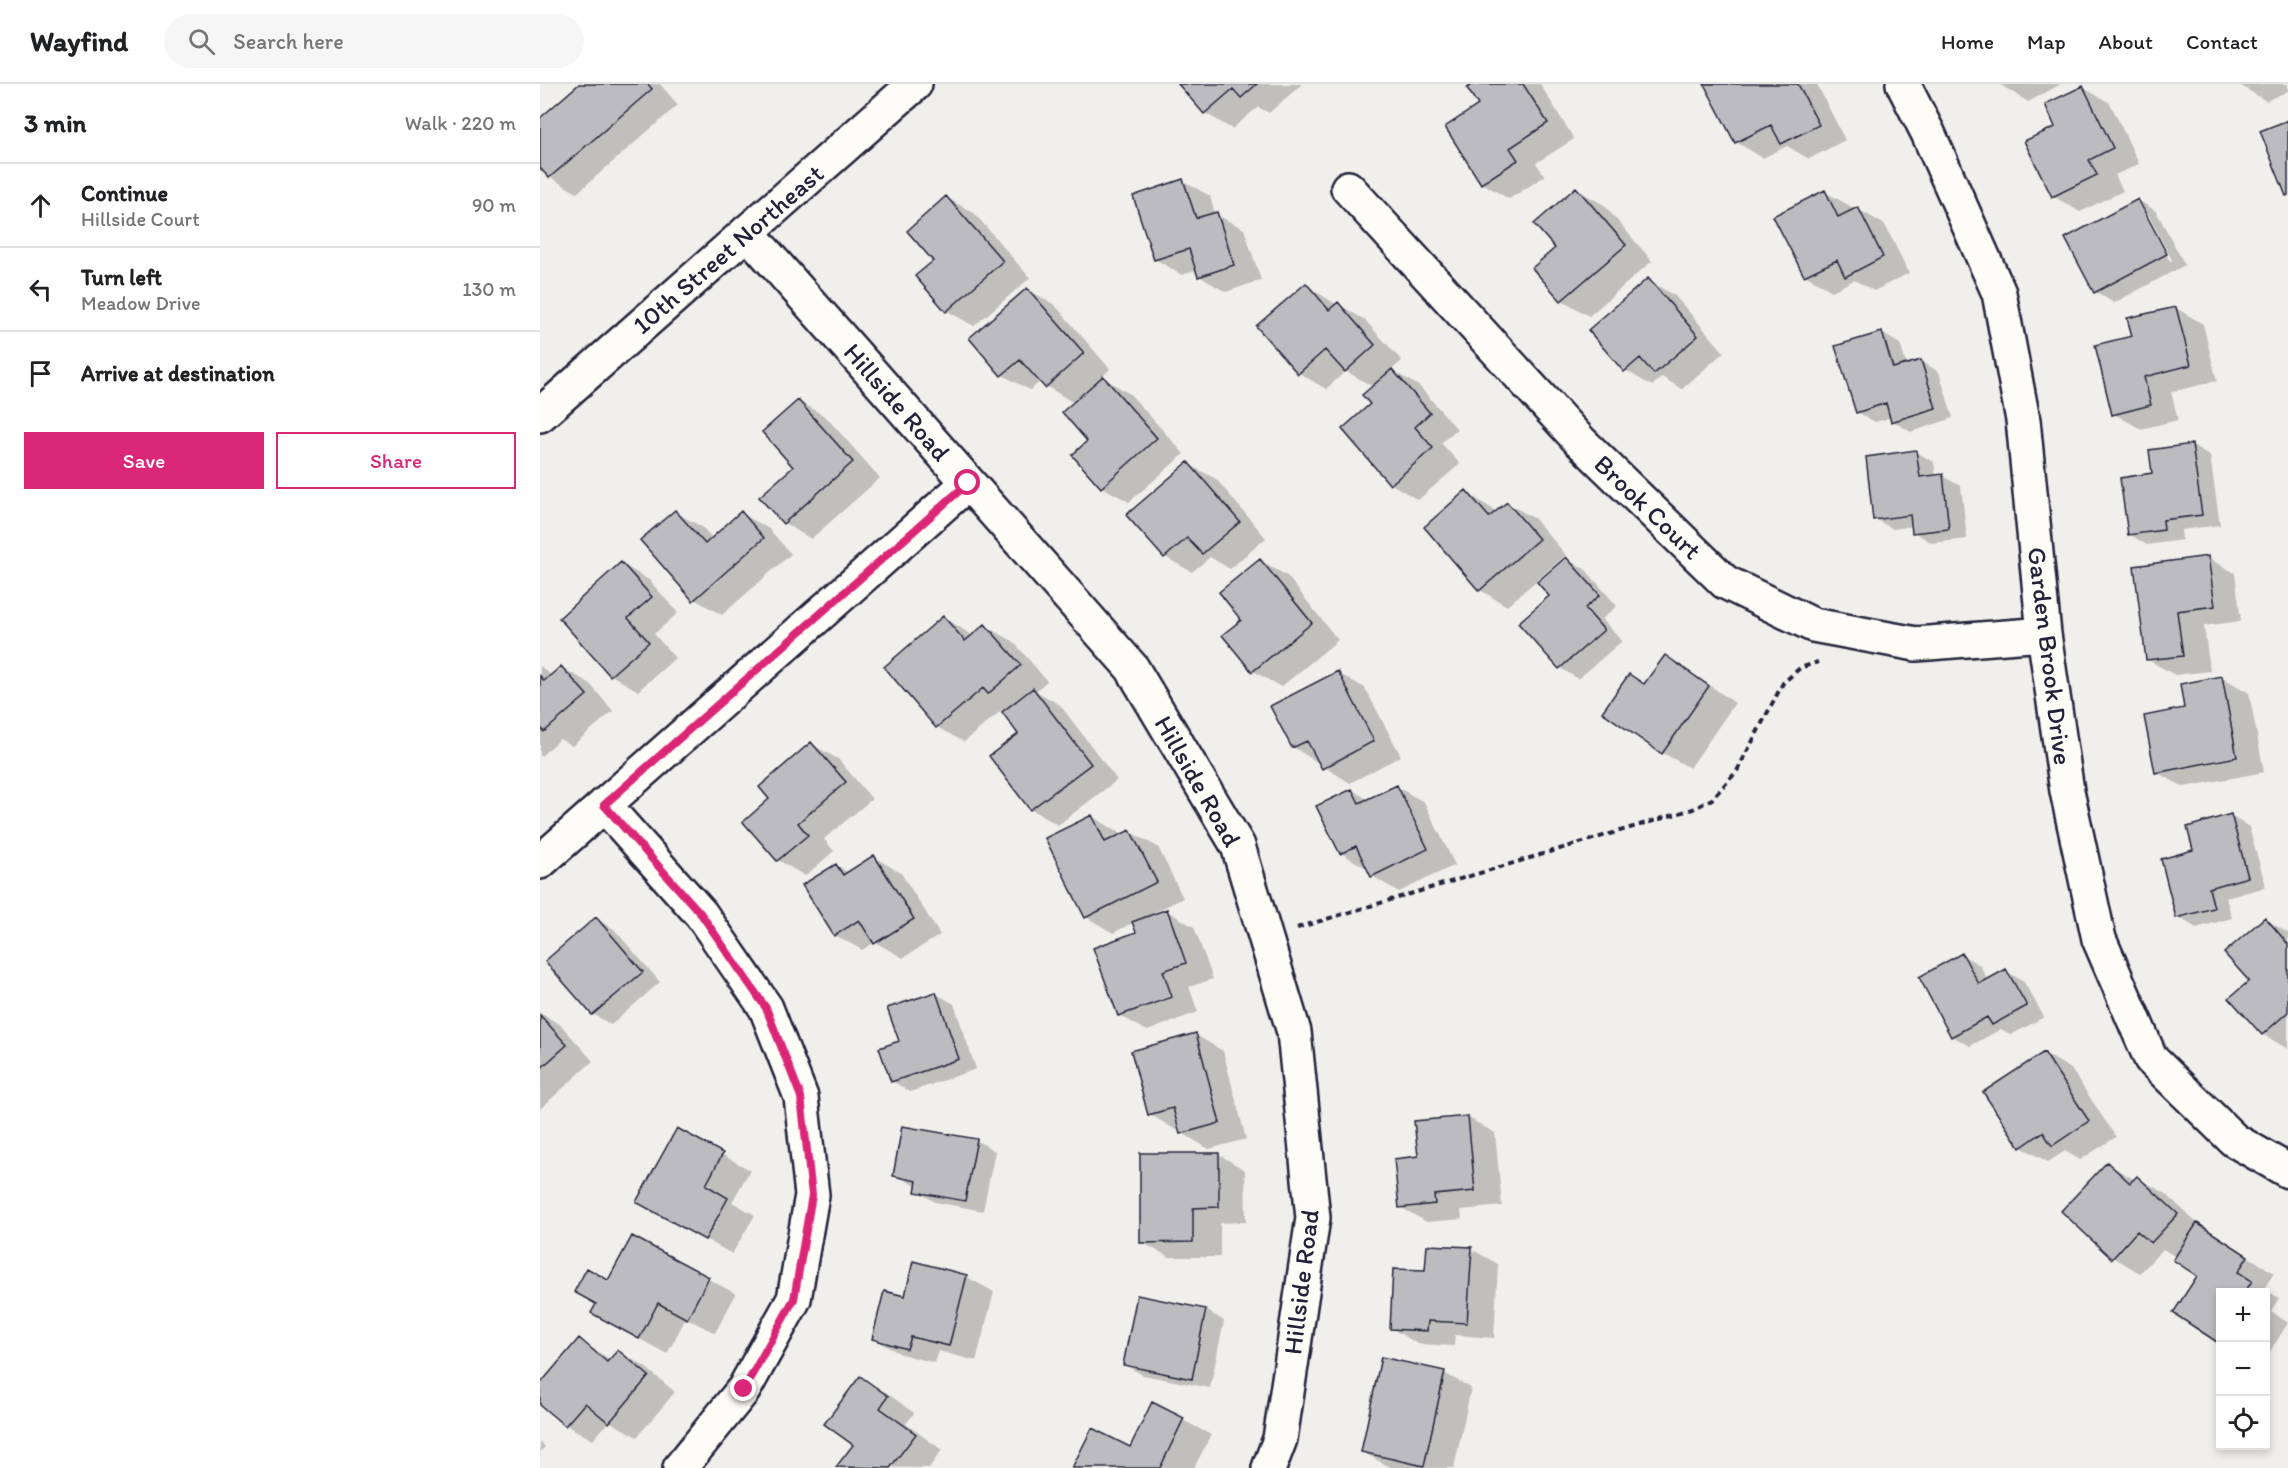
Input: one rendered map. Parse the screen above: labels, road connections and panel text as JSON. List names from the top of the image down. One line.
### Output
{"streets":{"street":["10th Street Northeast","Hillside Road","Brook Court","Garden Brook Drive"]},"crossings":[["10th Street Northeast","Hillside Road"],["Brook Court","Garden Brook Drive"]],"page":{"header":"Wayfind","search":"Search here","nav":["Home","Map","About","Contact"],"heading":["3 min","Walk · 220 m"],"list":[["Continue","Hillside Court","90 m"],["Turn left","Meadow Drive","130 m"],"Arrive at destination"],"buttons":["Save","Share"],"map_buttons":["+","−"]}}
